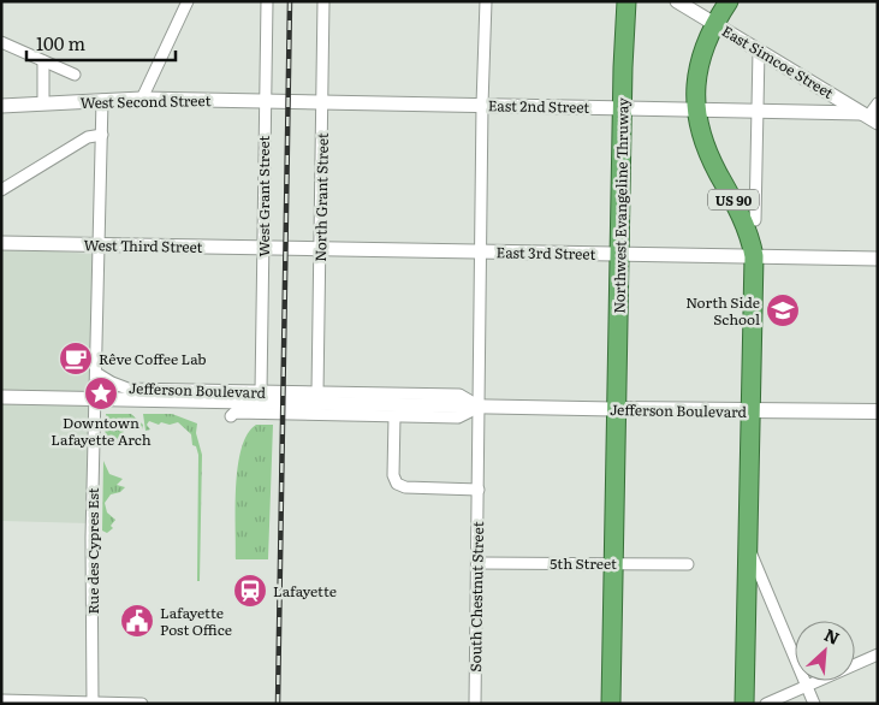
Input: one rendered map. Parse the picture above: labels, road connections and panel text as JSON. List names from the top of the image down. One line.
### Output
{"streets":{"highway":["US 90","Northwest Evangeline Thruway"],"main road":["Jefferson Boulevard"],"street":["East Simcoe Street","West Second Street","East 2nd Street","West Grant Street","North Grant Street","West Third Street","East 3rd Street","Rue des Cypres Est","5th Street","South Chestnut Street"]},"crossings":[["East Simcoe Street","East 2nd Street"],["East Simcoe Street","US 90"],["West Second Street","East 2nd Street"],["West Second Street","West Grant Street"],["West Second Street","Rue des Cypres Est"],["East 2nd Street","North Grant Street"],["East 2nd Street","US 90"],["East 2nd Street","Northwest Evangeline Thruway"],["East 2nd Street","South Chestnut Street"],["West Grant Street","West Third Street"],["West Grant Street","Jefferson Boulevard"],["North Grant Street","East 3rd Street"],["North Grant Street","Jefferson Boulevard"],["US 90","East 3rd Street"],["US 90","Jefferson Boulevard"],["Northwest Evangeline Thruway","East 3rd Street"],["Northwest Evangeline Thruway","Jefferson Boulevard"],["Northwest Evangeline Thruway","5th Street"],["West Third Street","East 3rd Street"],["West Third Street","Rue des Cypres Est"],["East 3rd Street","South Chestnut Street"],["Jefferson Boulevard","Rue des Cypres Est"],["Jefferson Boulevard","South Chestnut Street"],["5th Street","South Chestnut Street"]],"places":{"school or university":["North Side School"],"cafe":["Rêve Coffee Lab"],"place":["Downtown Lafayette Arch"],"station":["Lafayette"],"public building":["Lafayette Post Office"]},"scale_bar":"100 m","north":"top right"}
